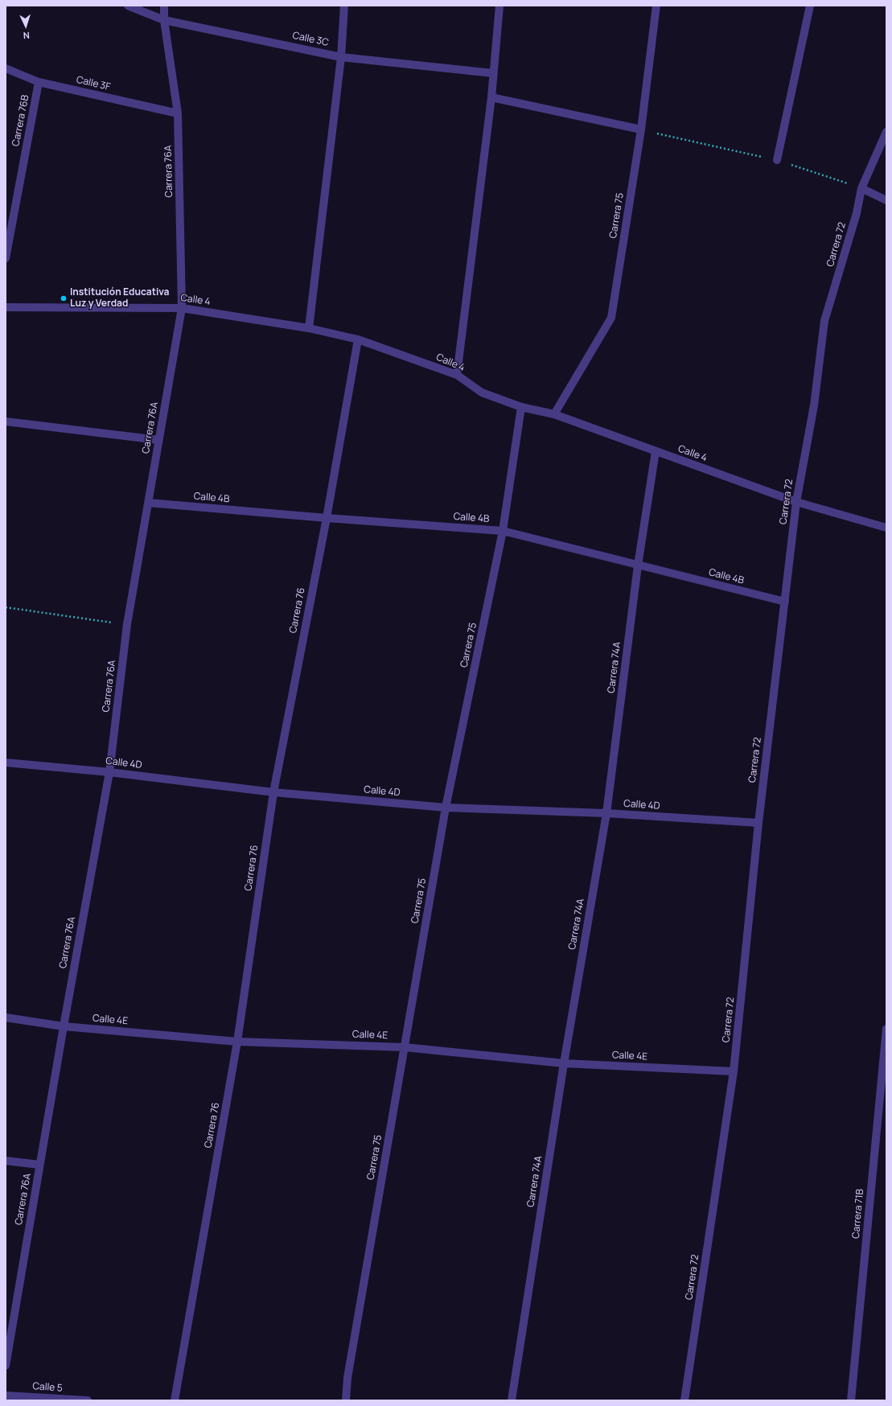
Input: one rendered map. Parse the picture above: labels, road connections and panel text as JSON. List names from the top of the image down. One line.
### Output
{"streets":{"street":["Calle 3C","Calle 3F","Carrera 76B","Carrera 76A","Carrera 75","Carrera 72","Calle 4","Calle 4B","Carrera 76","Carrera 74A","Calle 4D","Calle 4E","Carrera 71B","Calle 5"]},"crossings":[["Calle 3C","Carrera 76A"],["Calle 3F","Carrera 76B"],["Calle 3F","Carrera 76A"],["Carrera 76A","Calle 4"],["Carrera 76A","Calle 4B"],["Carrera 76A","Calle 4D"],["Carrera 76A","Calle 4E"],["Carrera 75","Calle 4"],["Carrera 75","Calle 4B"],["Carrera 75","Calle 4D"],["Carrera 75","Calle 4E"],["Carrera 72","Calle 4"],["Carrera 72","Calle 4B"],["Carrera 72","Calle 4D"],["Carrera 72","Calle 4E"],["Calle 4","Carrera 76"],["Calle 4","Carrera 74A"],["Calle 4B","Carrera 76"],["Calle 4B","Carrera 74A"],["Carrera 76","Calle 4D"],["Carrera 76","Calle 4E"],["Carrera 74A","Calle 4D"],["Carrera 74A","Calle 4E"]],"places":["Institución Educativa Luz y Verdad"],"north":"bottom"}
